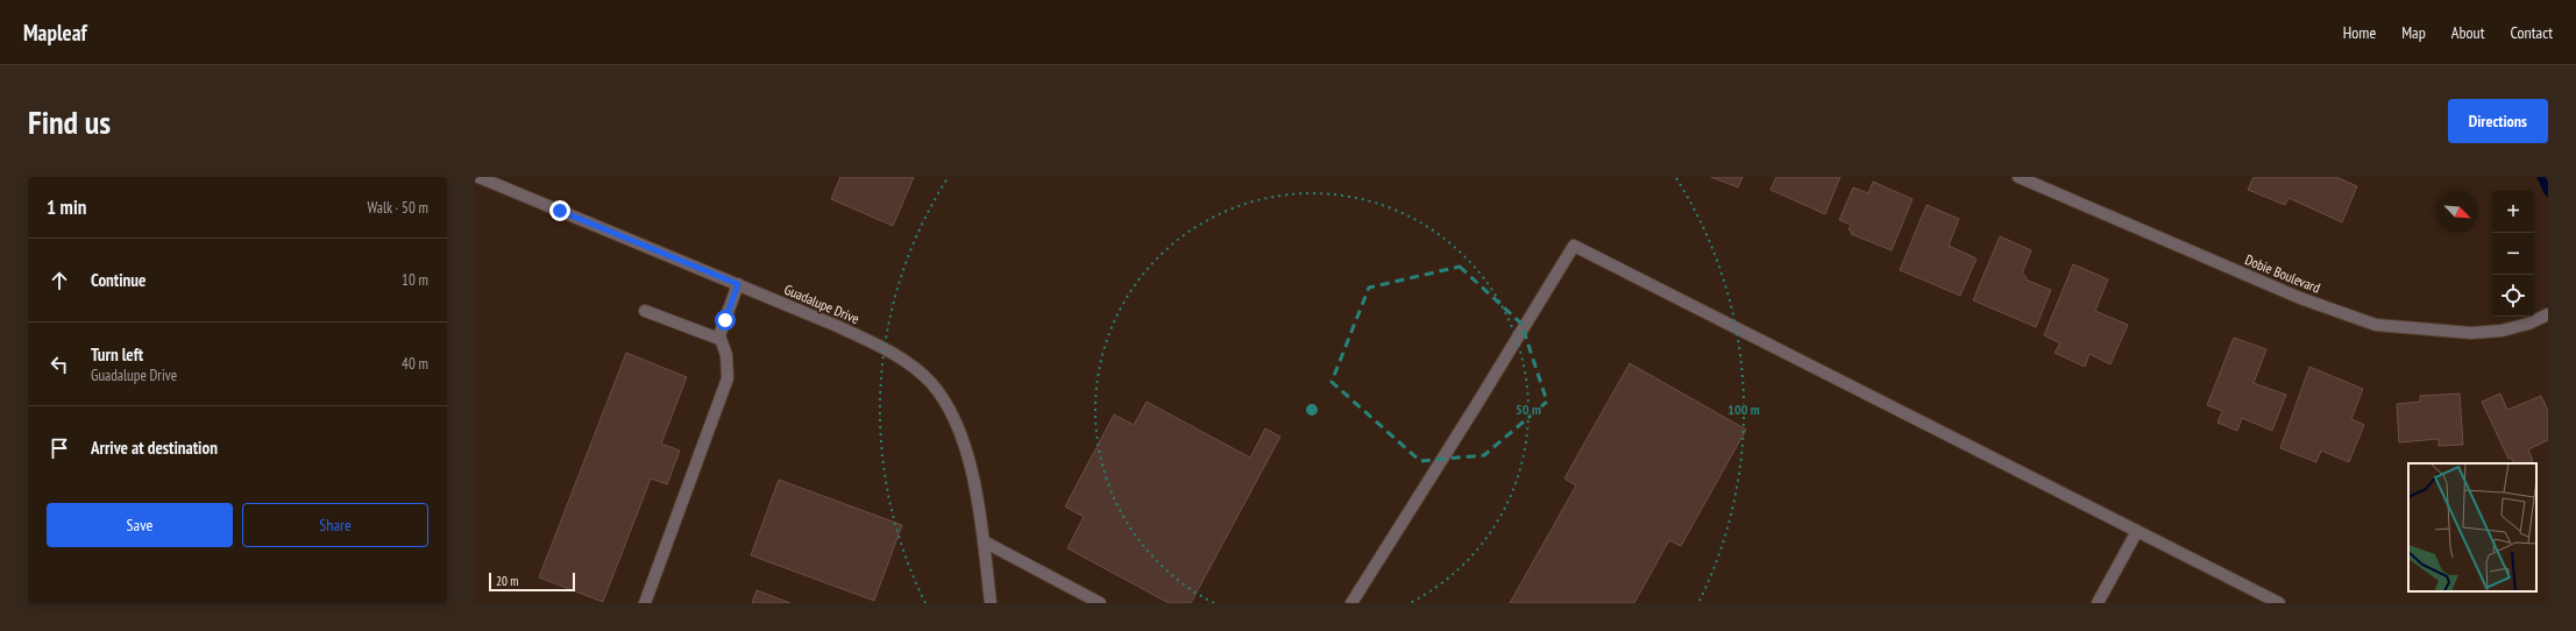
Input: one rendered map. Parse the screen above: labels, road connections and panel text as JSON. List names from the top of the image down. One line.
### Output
{"streets":{"street":["Dobie Boulevard","Guadalupe Drive"]},"scale_bar":"20 m","north":"bottom right","page":{"header":"Mapleaf","nav":["Home","Map","About","Contact"],"buttons":["Directions",["Save","Share"]],"title":"Find us","heading":["1 min","Walk · 50 m"],"map_buttons":["+","−"],"list":[["Continue","10 m"],["Turn left","Guadalupe Drive","40 m"],"Arrive at destination"],"scale":"20 m"},"rings":["50 m","100 m"]}
